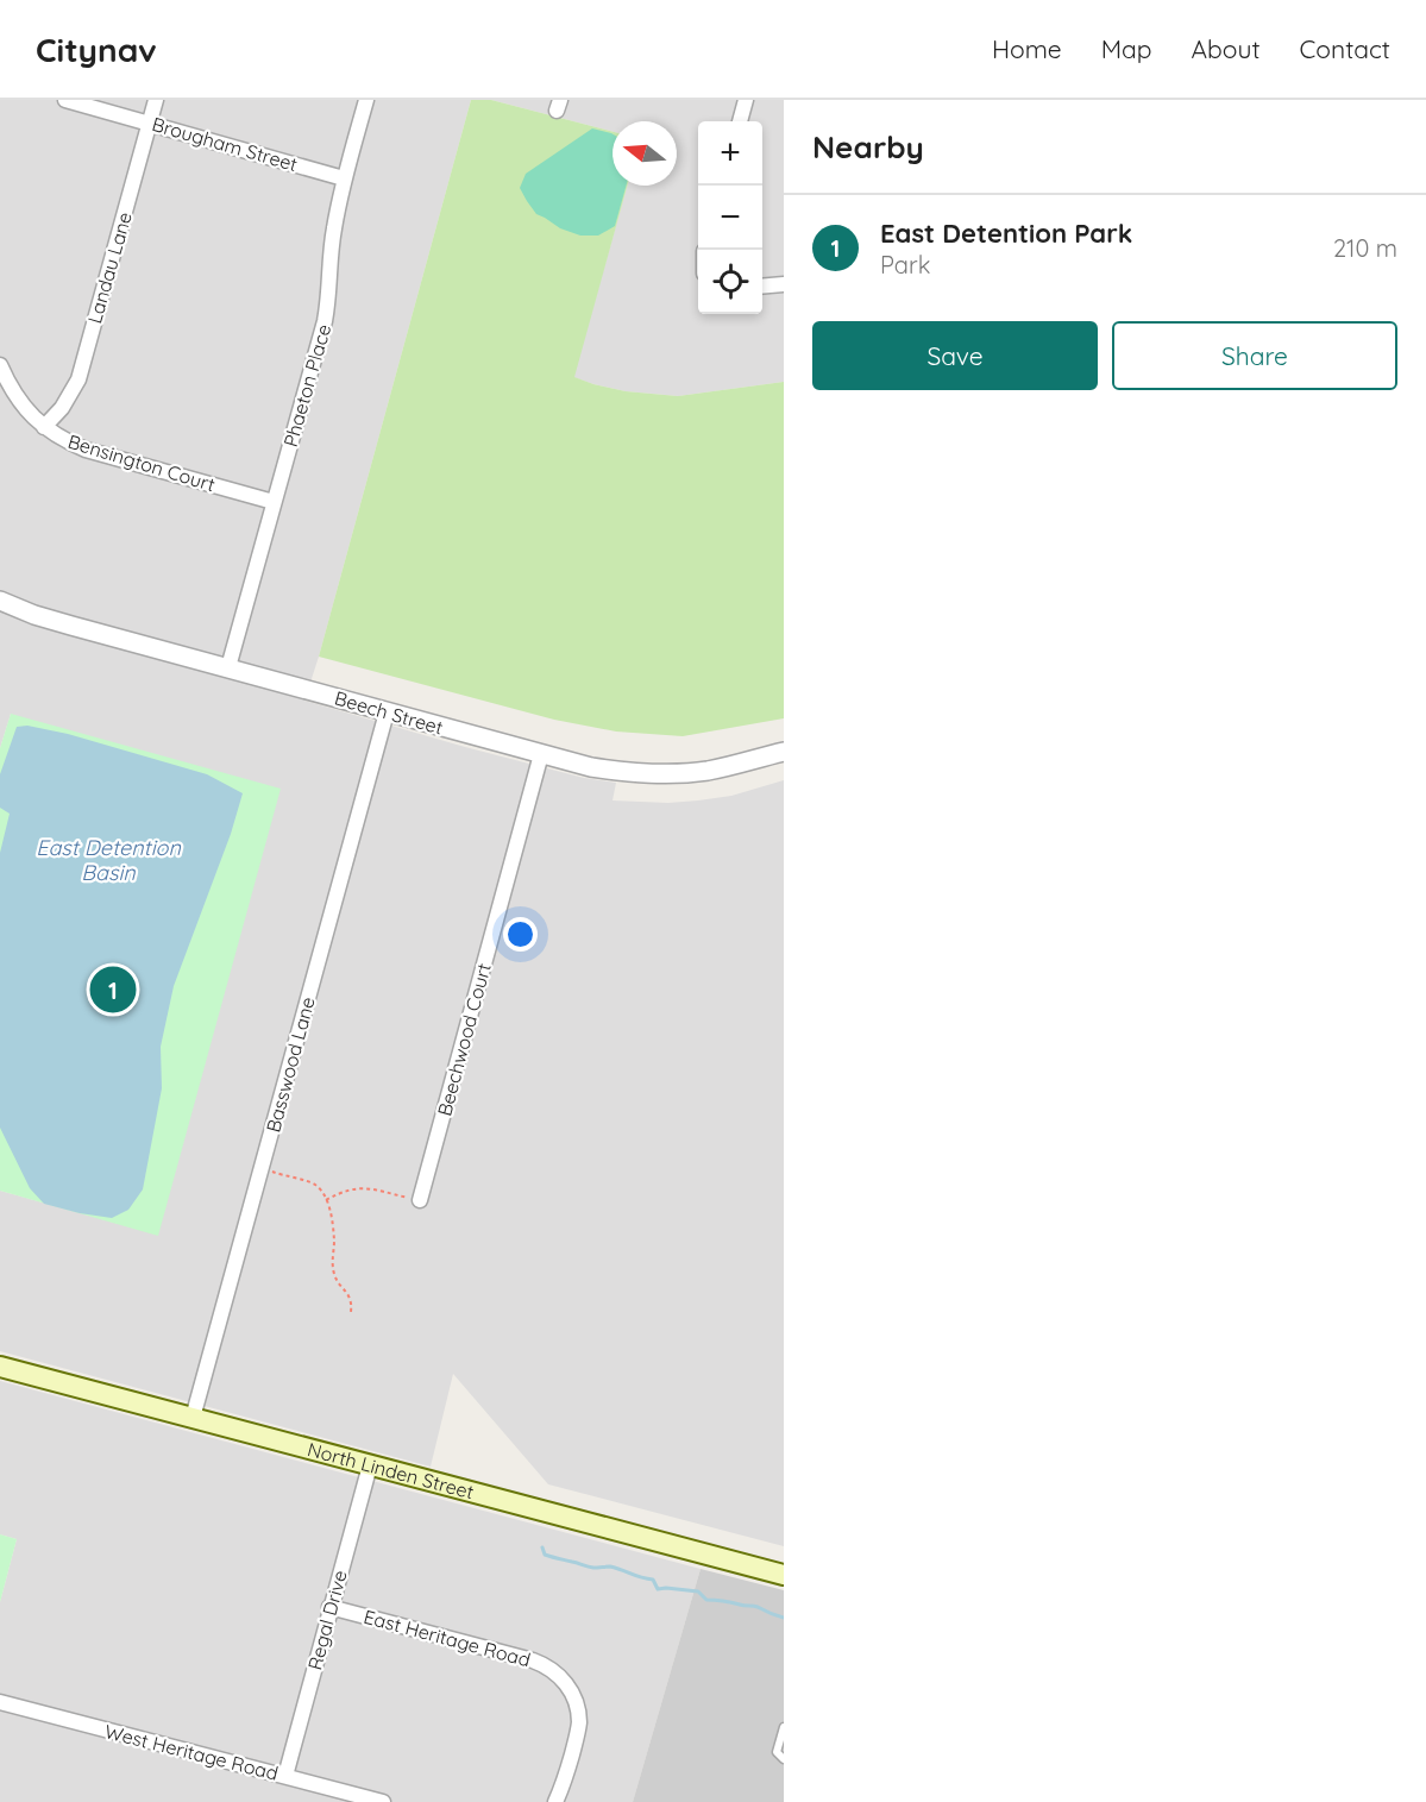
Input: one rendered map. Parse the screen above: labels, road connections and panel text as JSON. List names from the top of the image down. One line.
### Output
{"streets":{"main road":["North Linden Street"],"street":["Brougham Street","Landau Lane","Phaeton Place","Bensington Court","Beech Street","Beechwood Court","Basswood Lane","Regal Drive","East Heritage Road","West Heritage Road"]},"crossings":[["Brougham Street","Landau Lane"],["Brougham Street","Phaeton Place"],["Landau Lane","Bensington Court"],["Phaeton Place","Bensington Court"],["Phaeton Place","Beech Street"],["Beech Street","Beechwood Court"],["Beech Street","Basswood Lane"],["Basswood Lane","North Linden Street"],["North Linden Street","Regal Drive"],["Regal Drive","East Heritage Road"],["Regal Drive","West Heritage Road"]],"water":["East Detention Basin"],"north":"left","page":{"header":"Citynav","nav":["Home","Map","About","Contact"],"heading":"Nearby","map_buttons":["+","−"],"list":[{"mark":"1","name":"East Detention Park","note":"Park","value":"210 m"}],"buttons":["Save","Share"],"pins":"1"}}
